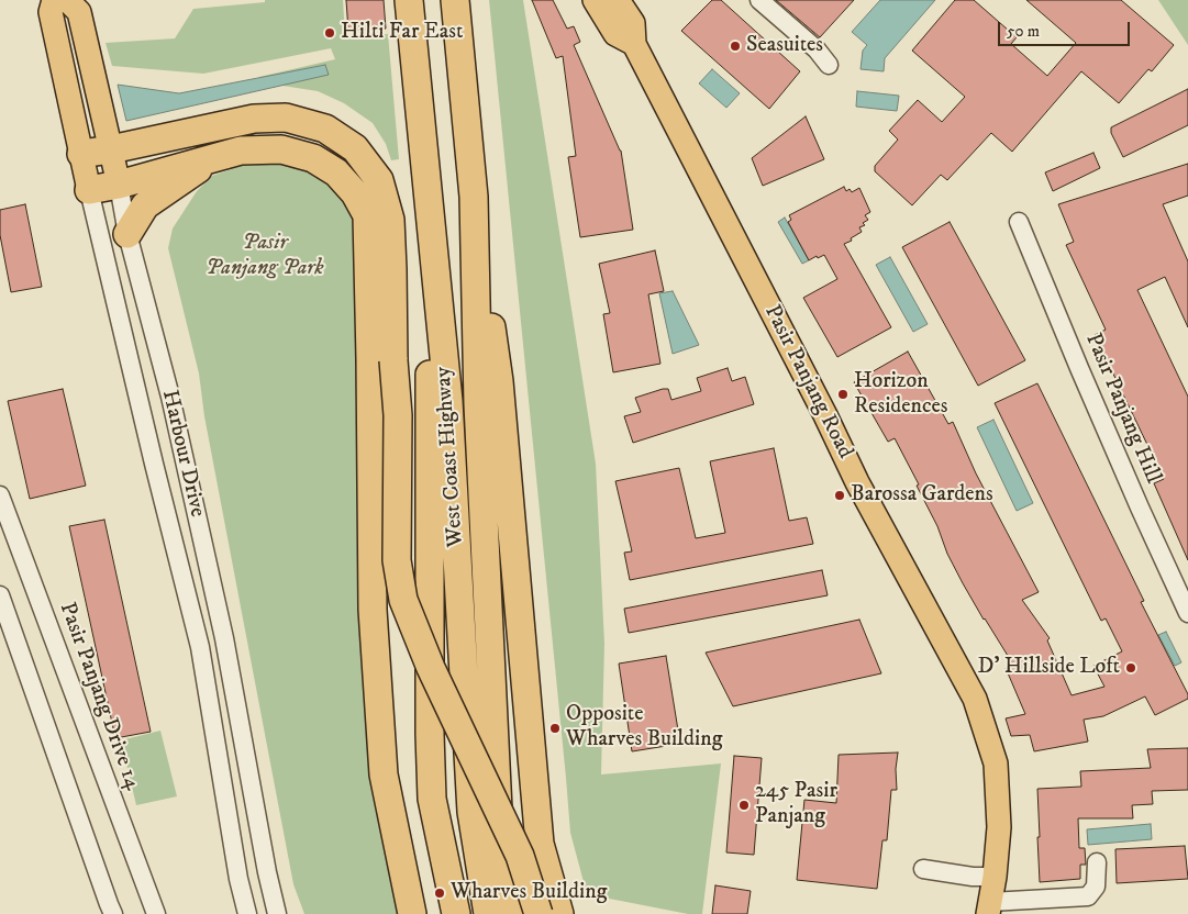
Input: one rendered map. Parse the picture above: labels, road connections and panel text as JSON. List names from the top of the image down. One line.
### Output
{"streets":{"highway":["West Coast Highway"],"main road":["Pasir Panjang Road","Harbour Drive"],"street":["Pasir Panjang Hill","Pasir Panjang Drive 14"]},"parks":["Pasir Panjang Park"],"places":["Hilti Far East","Seasuites","Horizon Residences","Barossa Gardens","D' Hillside Loft","Opposite Wharves Building","245 Pasir Panjang","Wharves Building"],"scale_bar":"50 m"}
